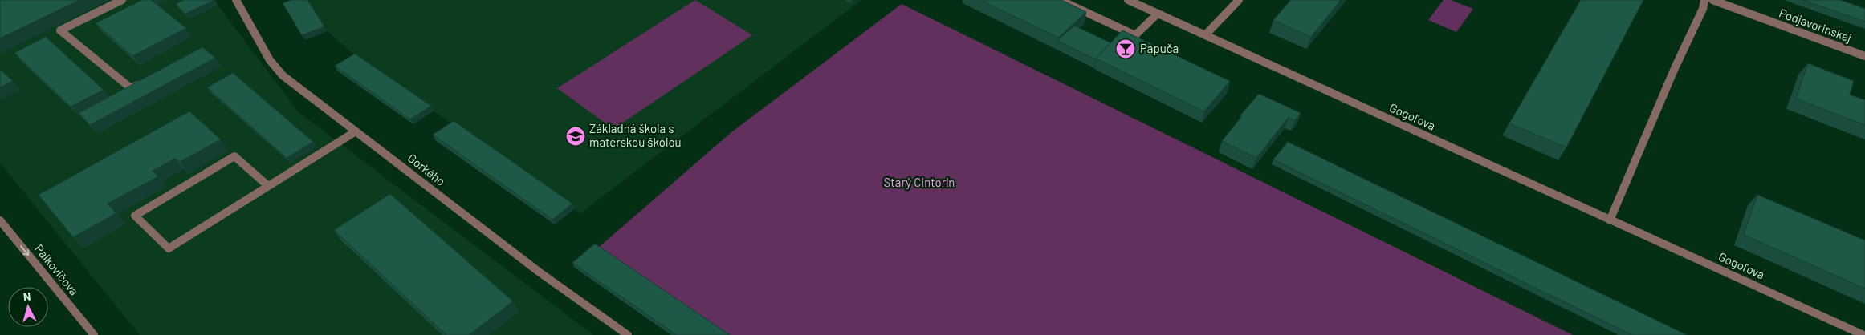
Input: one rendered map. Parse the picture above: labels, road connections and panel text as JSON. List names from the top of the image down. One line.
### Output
{"streets":{"street":["Podjavorinskej","Gogoľova","Gorkého","Palkovičova"]},"one_way":["Palkovičova"],"parks":["Starý Cintorín"],"places":{"bar":["Papuča"],"school or university":["Základná škola s materskou školou"]},"north":"top"}
